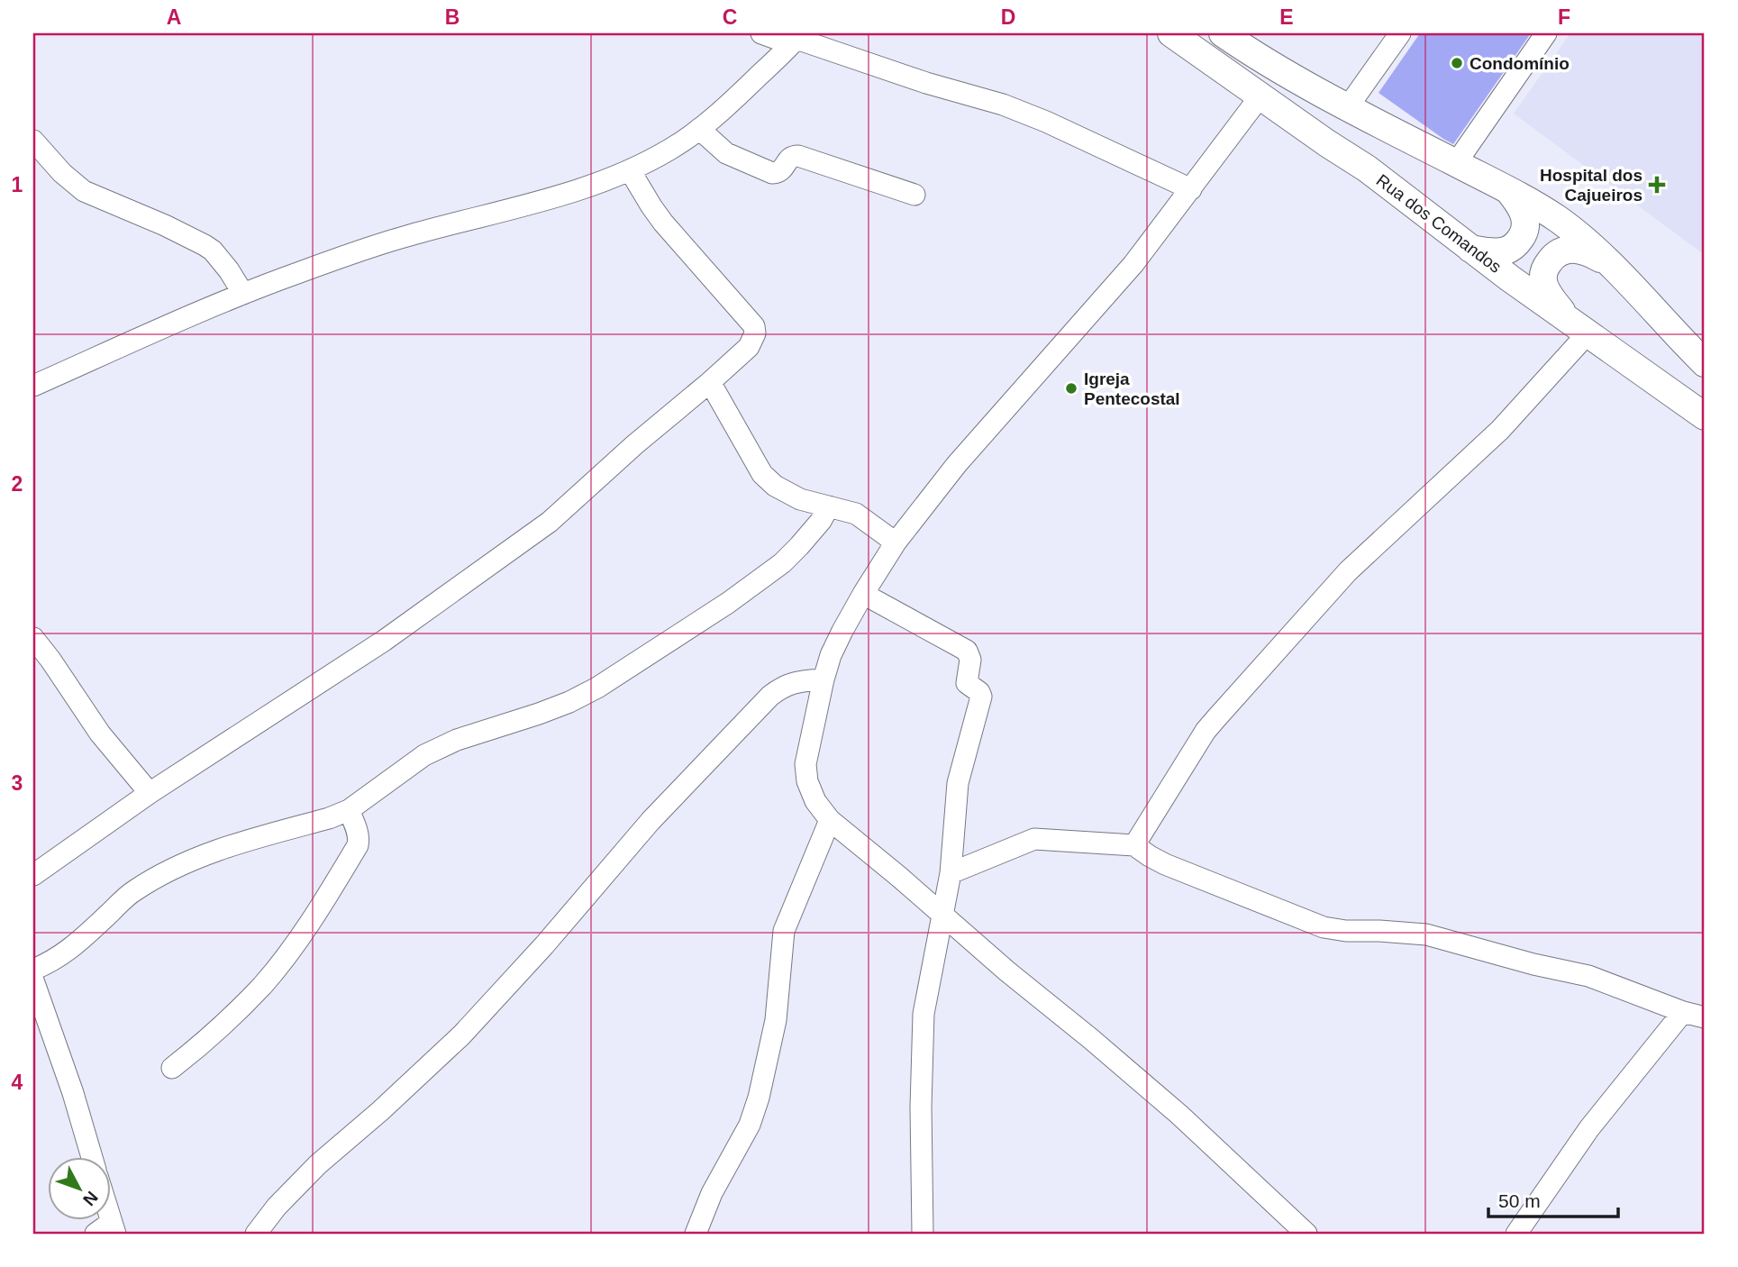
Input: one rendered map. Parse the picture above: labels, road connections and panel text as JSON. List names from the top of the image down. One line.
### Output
{"streets":{"main road":["Rua dos Comandos"]},"places":{"other":["Condomínio","Igreja Pentecostal"],"health":["Hospital dos Cajueiros"]},"scale_bar":"50 m","north":"bottom right","grid":{"columns":["A","B","C","D","E","F"],"rows":["1","2","3","4"]}}
